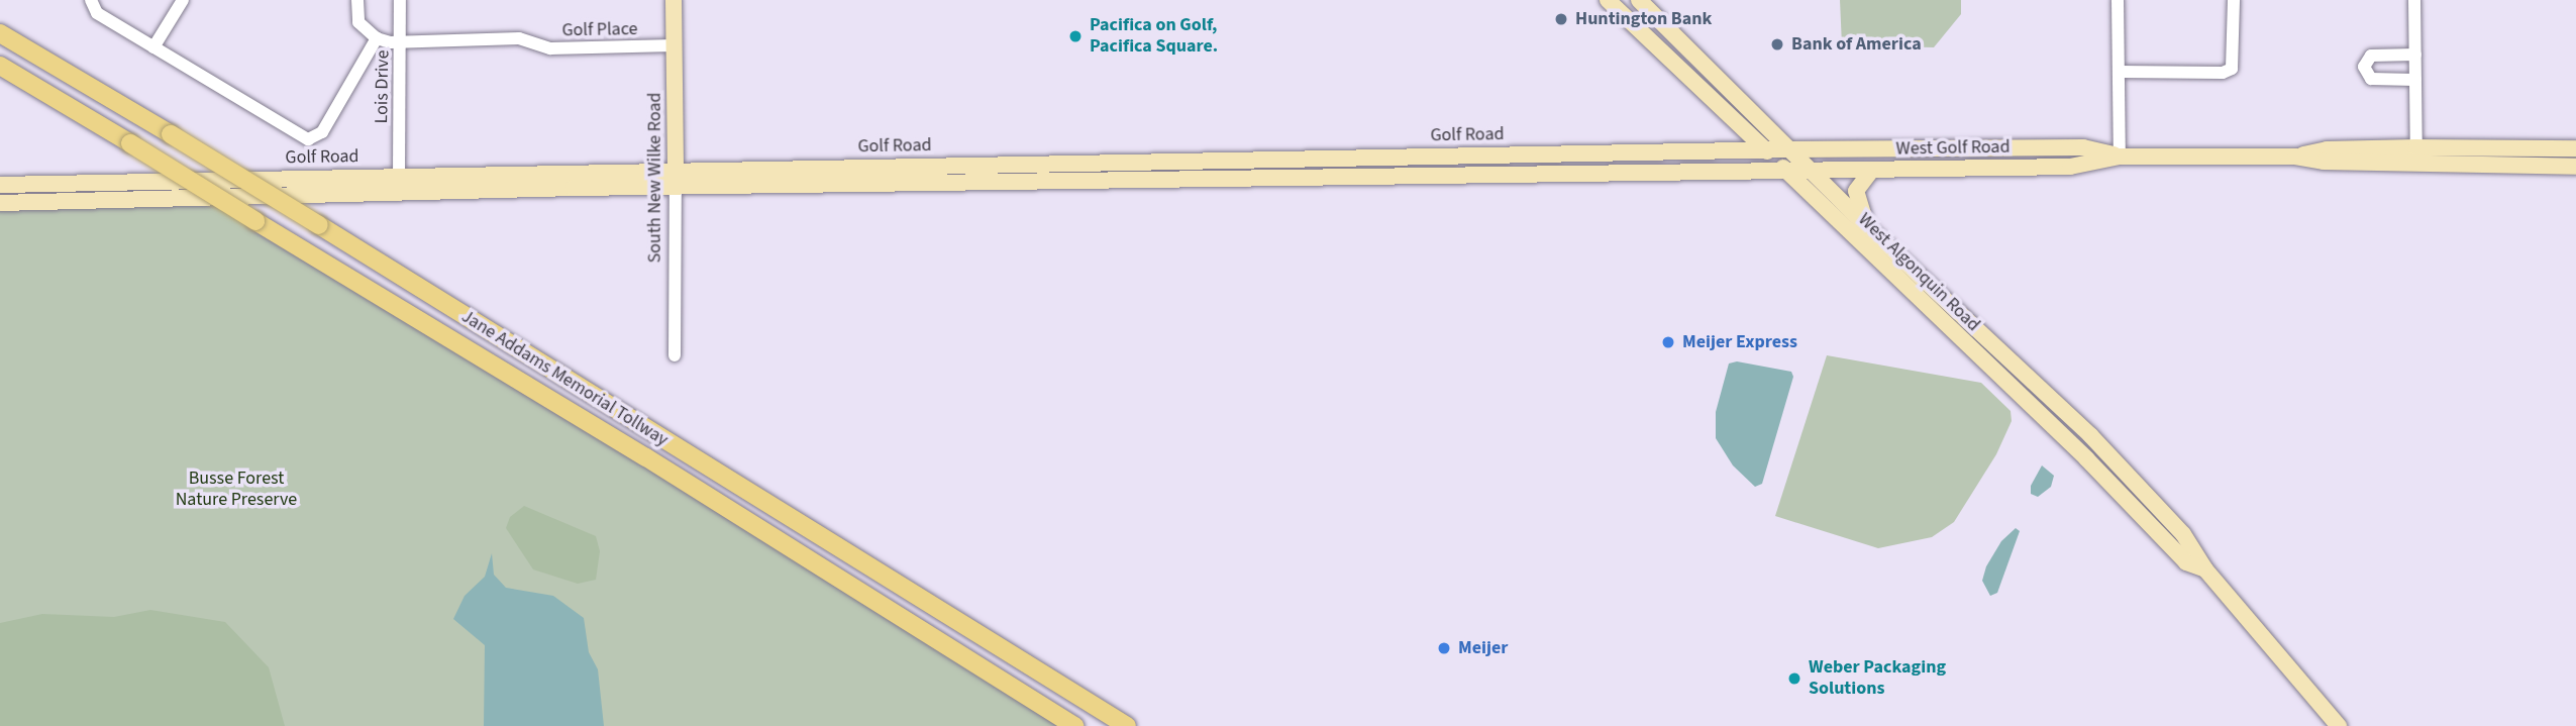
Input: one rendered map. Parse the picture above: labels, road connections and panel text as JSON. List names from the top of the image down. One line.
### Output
{"streets":{"highway":["Jane Addams Memorial Tollway"],"main road":["Golf Road","West Golf Road","South New Wilke Road","West Algonquin Road"],"street":["Golf Place","Lois Drive"]},"crossings":[["Golf Place","Lois Drive"],["Golf Place","South New Wilke Road"],["Lois Drive","Golf Road"],["Golf Road","West Golf Road"],["Golf Road","South New Wilke Road"],["Golf Road","West Algonquin Road"],["West Golf Road","West Algonquin Road"]],"parks":["Busse Forest Nature Preserve"],"places":["Huntington Bank","Pacifica on Golf, Pacifica Square.","Bank of America","Meijer Express","Meijer","Weber Packaging Solutions"]}
